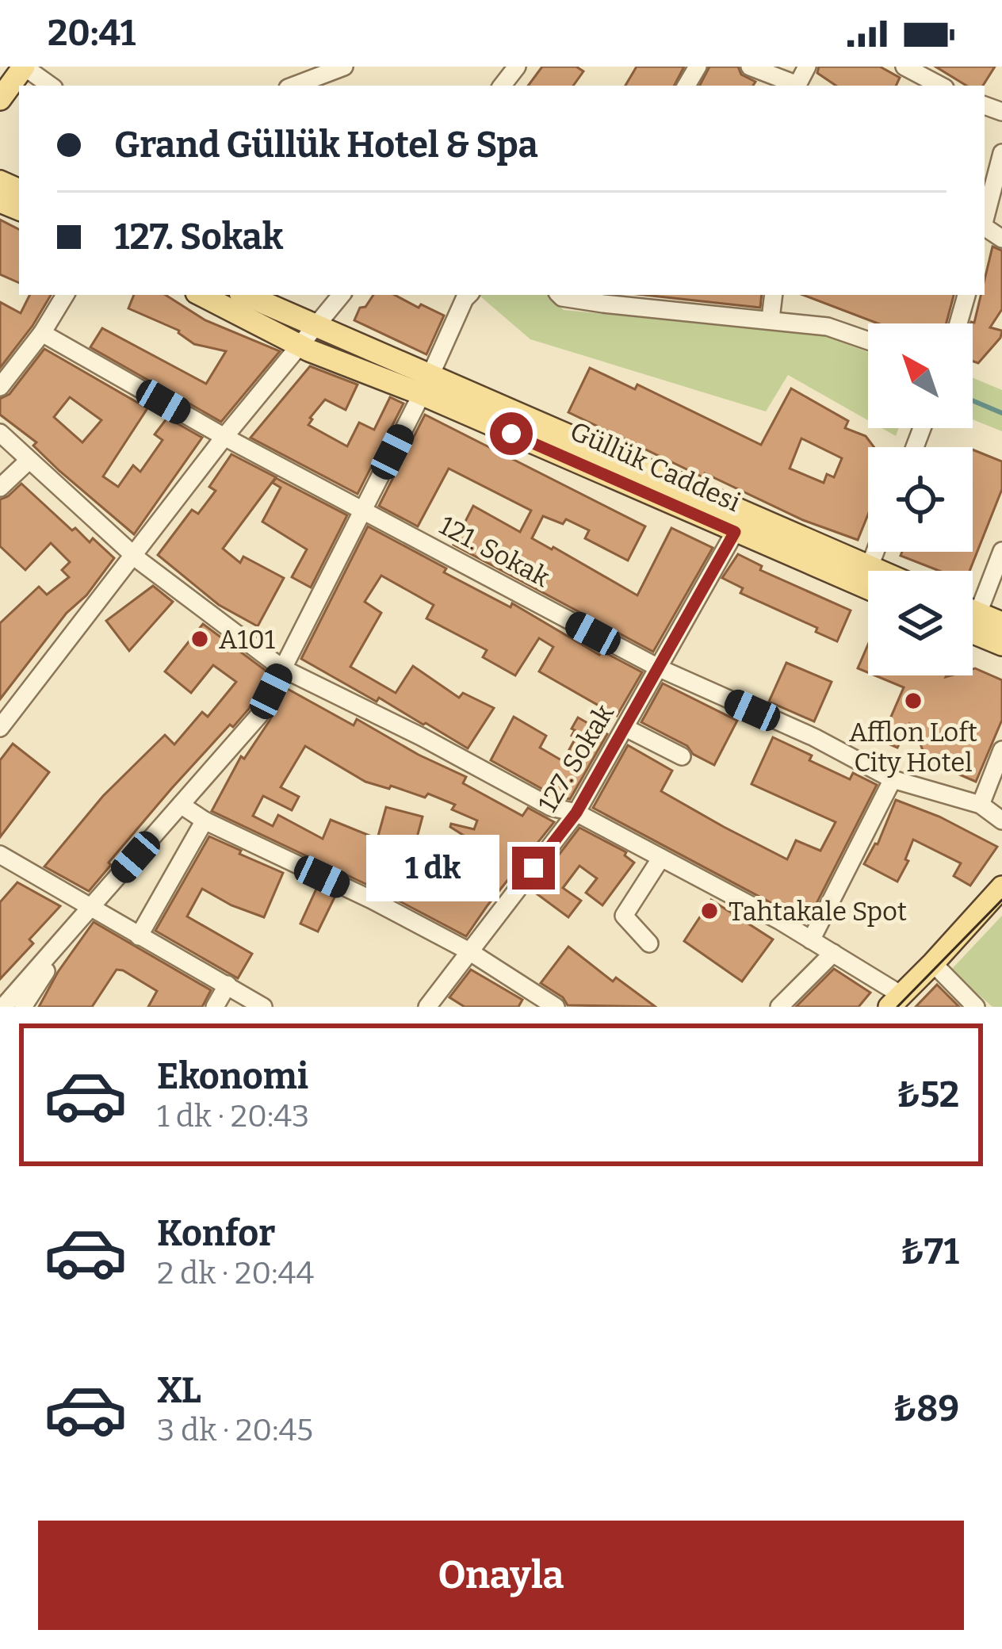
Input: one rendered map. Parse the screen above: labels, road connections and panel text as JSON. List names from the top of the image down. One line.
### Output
{"streets":{"main road":["Güllük Caddesi"],"street":["121. Sokak","127. Sokak"]},"crossings":[["Güllük Caddesi","127. Sokak"],["121. Sokak","127. Sokak"]],"places":["A101","Afflon Loft City Hotel","Tahtakale Spot"],"north":"top left","page":{"status":"20:41","banner":["Grand Güllük Hotel & Spa","127. Sokak"],"bubble":"1 dk","list":[{"name":"Ekonomi","note":"1 dk · 20:43","value":"₺52"},{"name":"Konfor","note":"2 dk · 20:44","value":"₺71"},{"name":"XL","note":"3 dk · 20:45","value":"₺89"}],"buttons":"Onayla"}}
